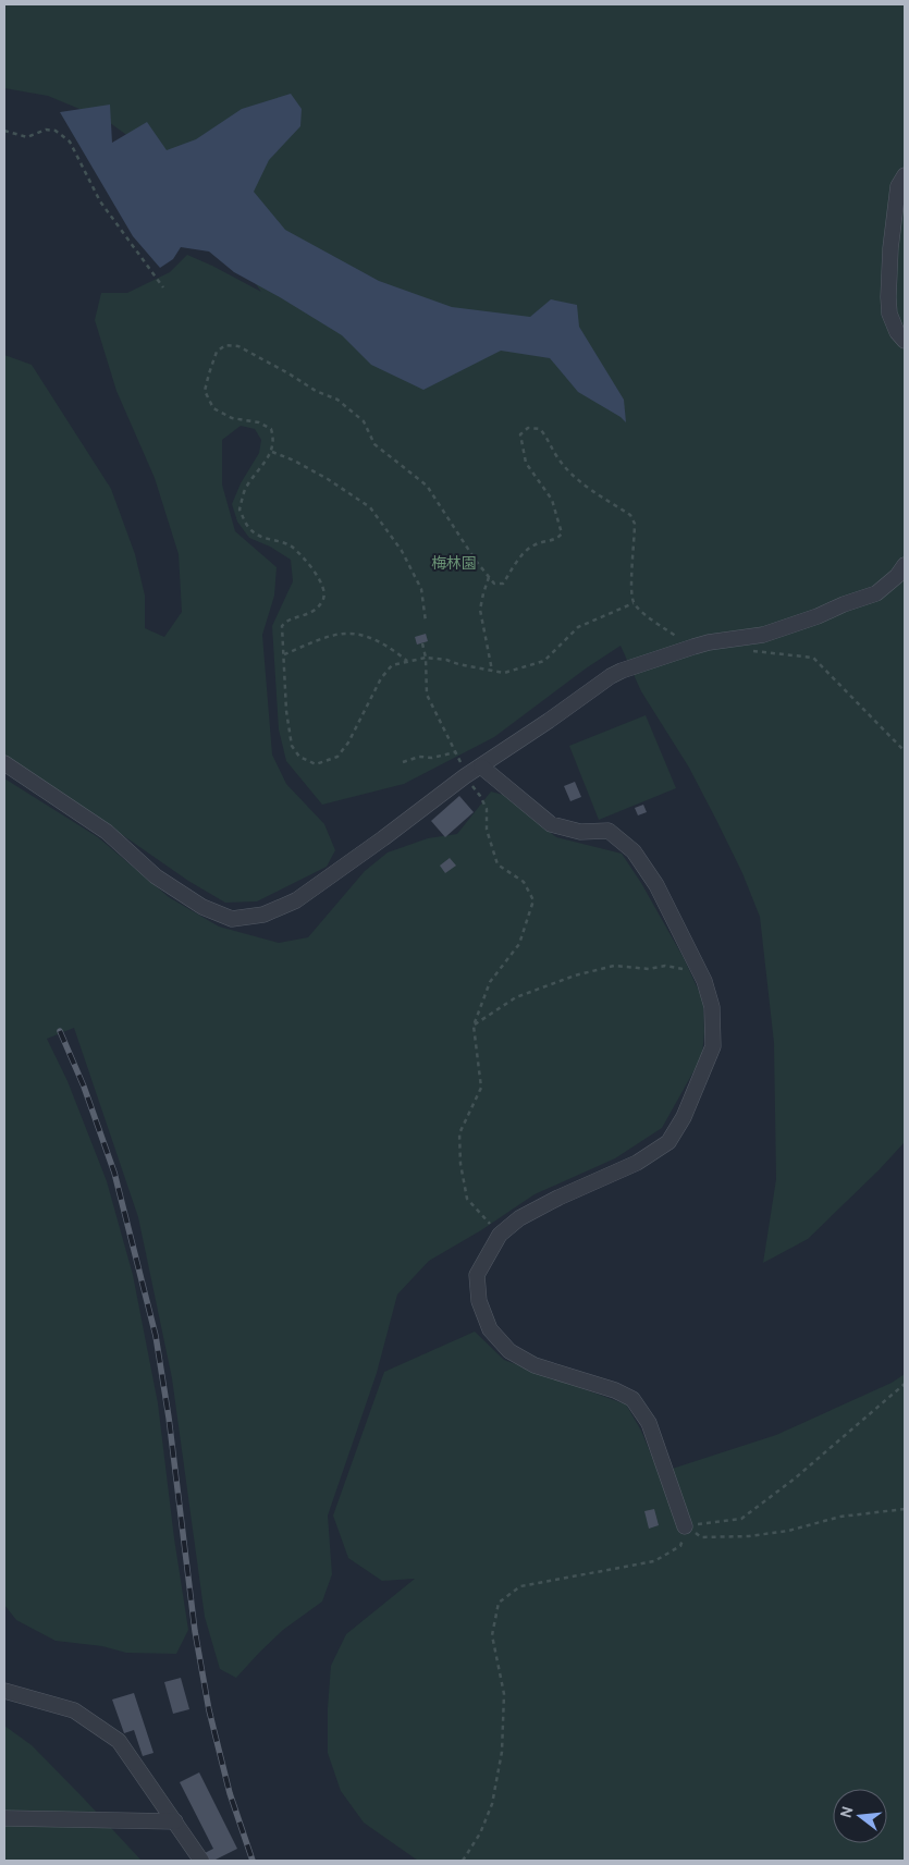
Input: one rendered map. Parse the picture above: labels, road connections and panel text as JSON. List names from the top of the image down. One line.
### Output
{"parks":["梅林園"],"north":"left"}
